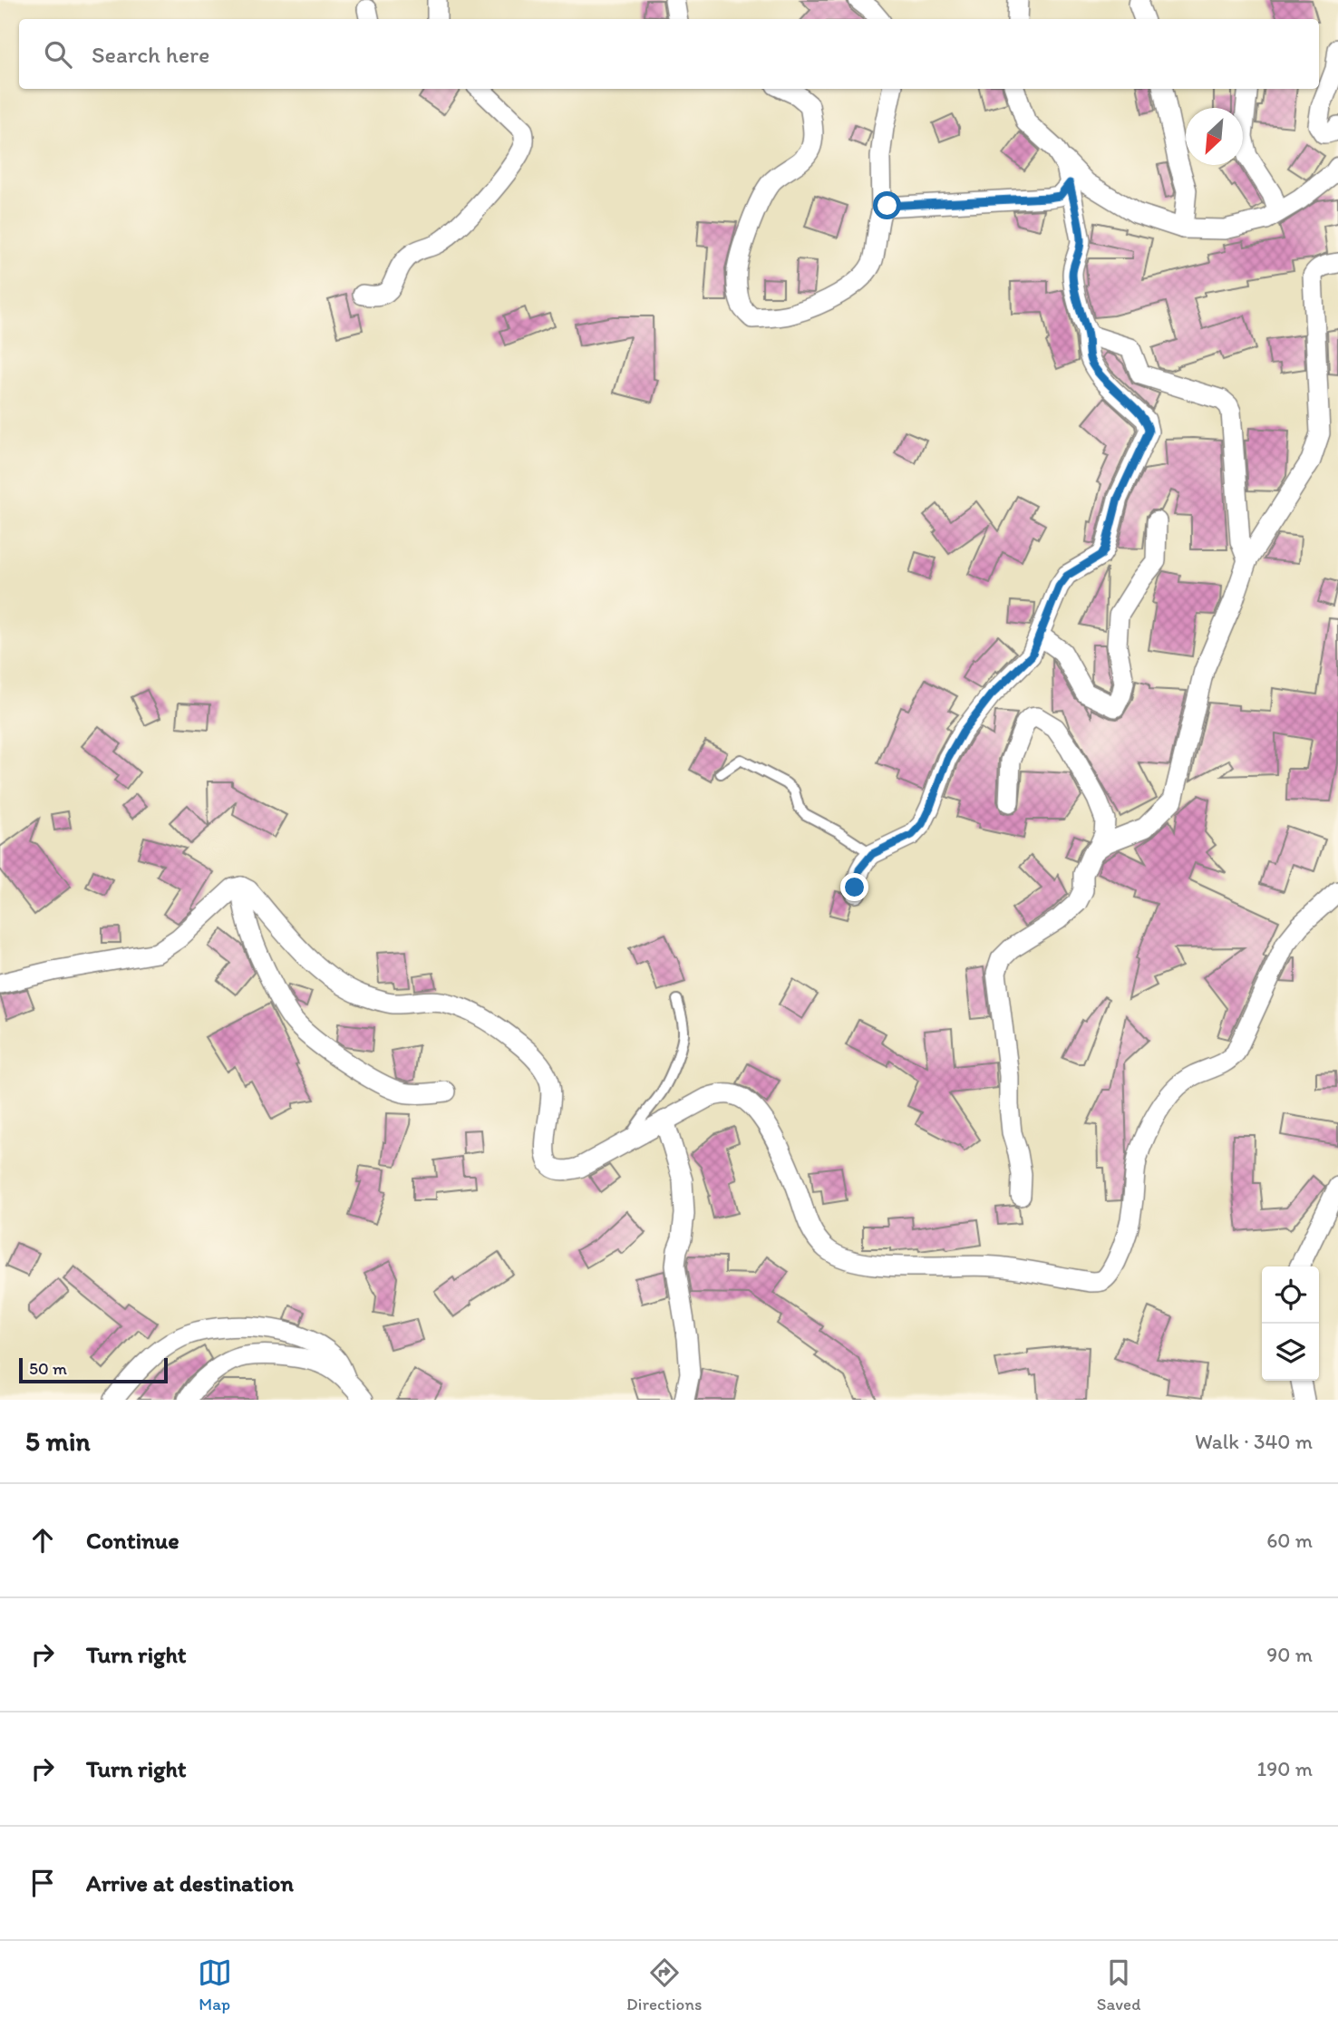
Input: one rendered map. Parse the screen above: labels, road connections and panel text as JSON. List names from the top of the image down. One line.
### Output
{"scale_bar":"50 m","north":"bottom left","page":{"search":"Search here","scale":"50 m","heading":["5 min","Walk · 340 m"],"list":[["Continue","60 m"],["Turn right","90 m"],["Turn right","190 m"],"Arrive at destination"],"nav":["Map","Directions","Saved"]}}
